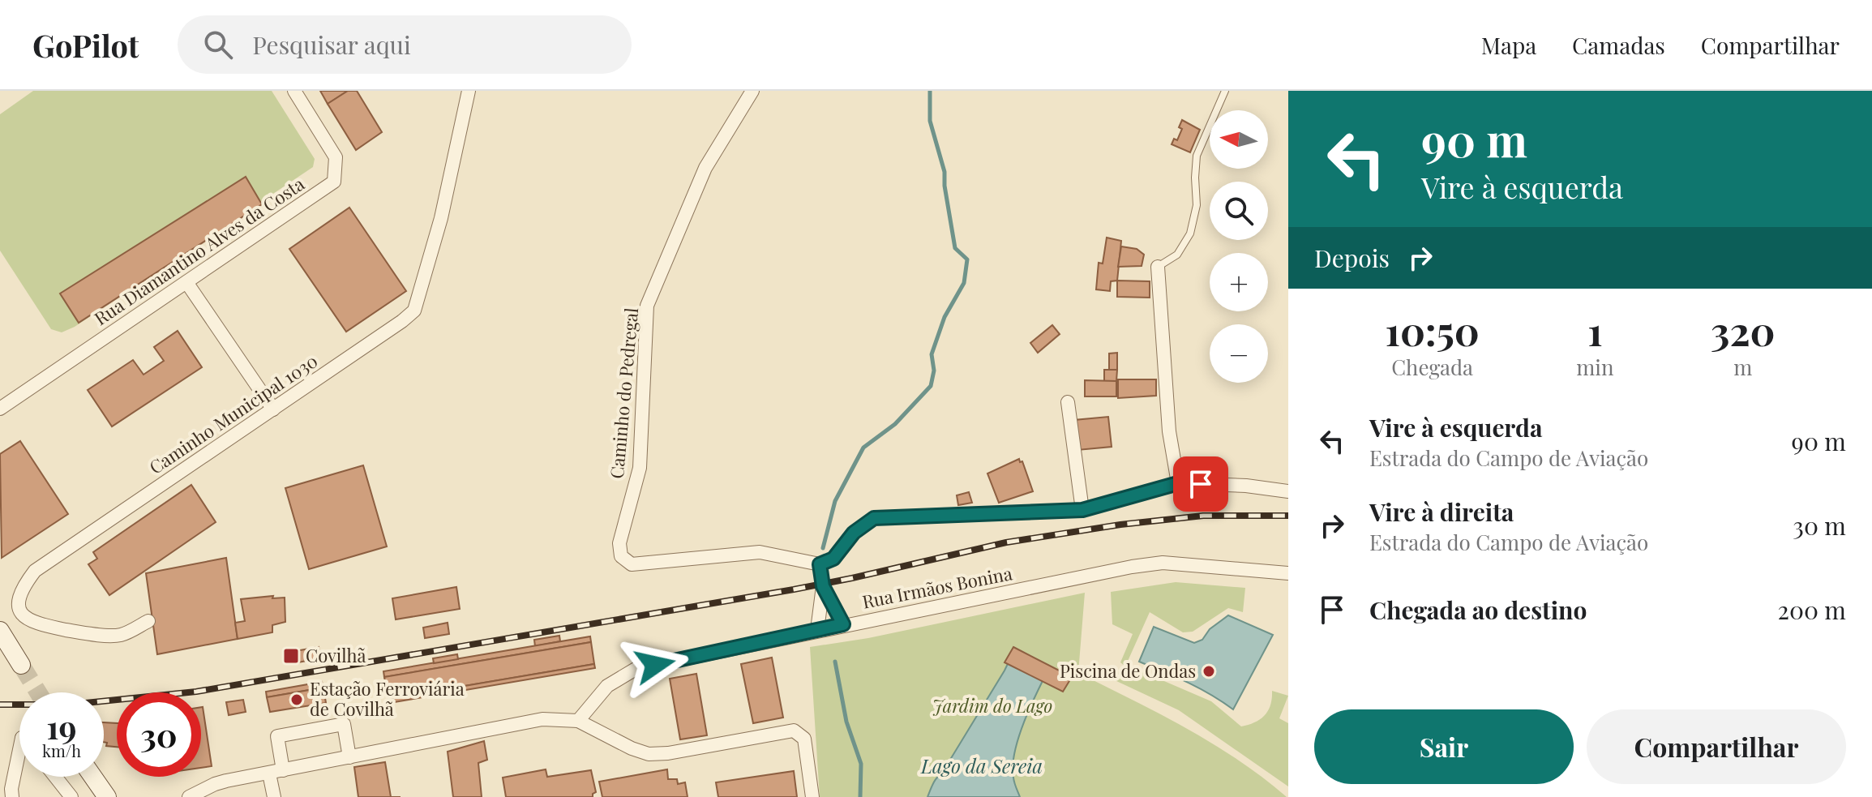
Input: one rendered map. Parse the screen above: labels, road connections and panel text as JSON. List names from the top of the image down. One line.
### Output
{"streets":{"street":["Rua Diamantino Alves da Costa","Caminho do Pedregal","Caminho Municipal 1030","Rua Irmãos Bonina"]},"water":["Lago da Sereia"],"parks":["Jardim do Lago"],"places":{"transit":["Covilhã"],"other":["Piscina de Ondas","Estação Ferroviária de Covilhã"]},"north":"left","page":{"header":"GoPilot","search":"Pesquisar aqui","nav":["Mapa","Camadas","Compartilhar"],"turn":["90 m","Vire à esquerda"],"map_buttons":["+","−"],"then":"Depois","eta":["10:50","Chegada","1","min","320","m"],"list":[{"name":"Vire à esquerda","note":"Estrada do Campo de Aviação","value":"90 m"},{"name":"Vire à direita","note":"Estrada do Campo de Aviação","value":"30 m"},{"name":"Chegada ao destino","value":"200 m"}],"speed":"19 km/h","limit":"30","buttons":["Sair","Compartilhar"]}}
